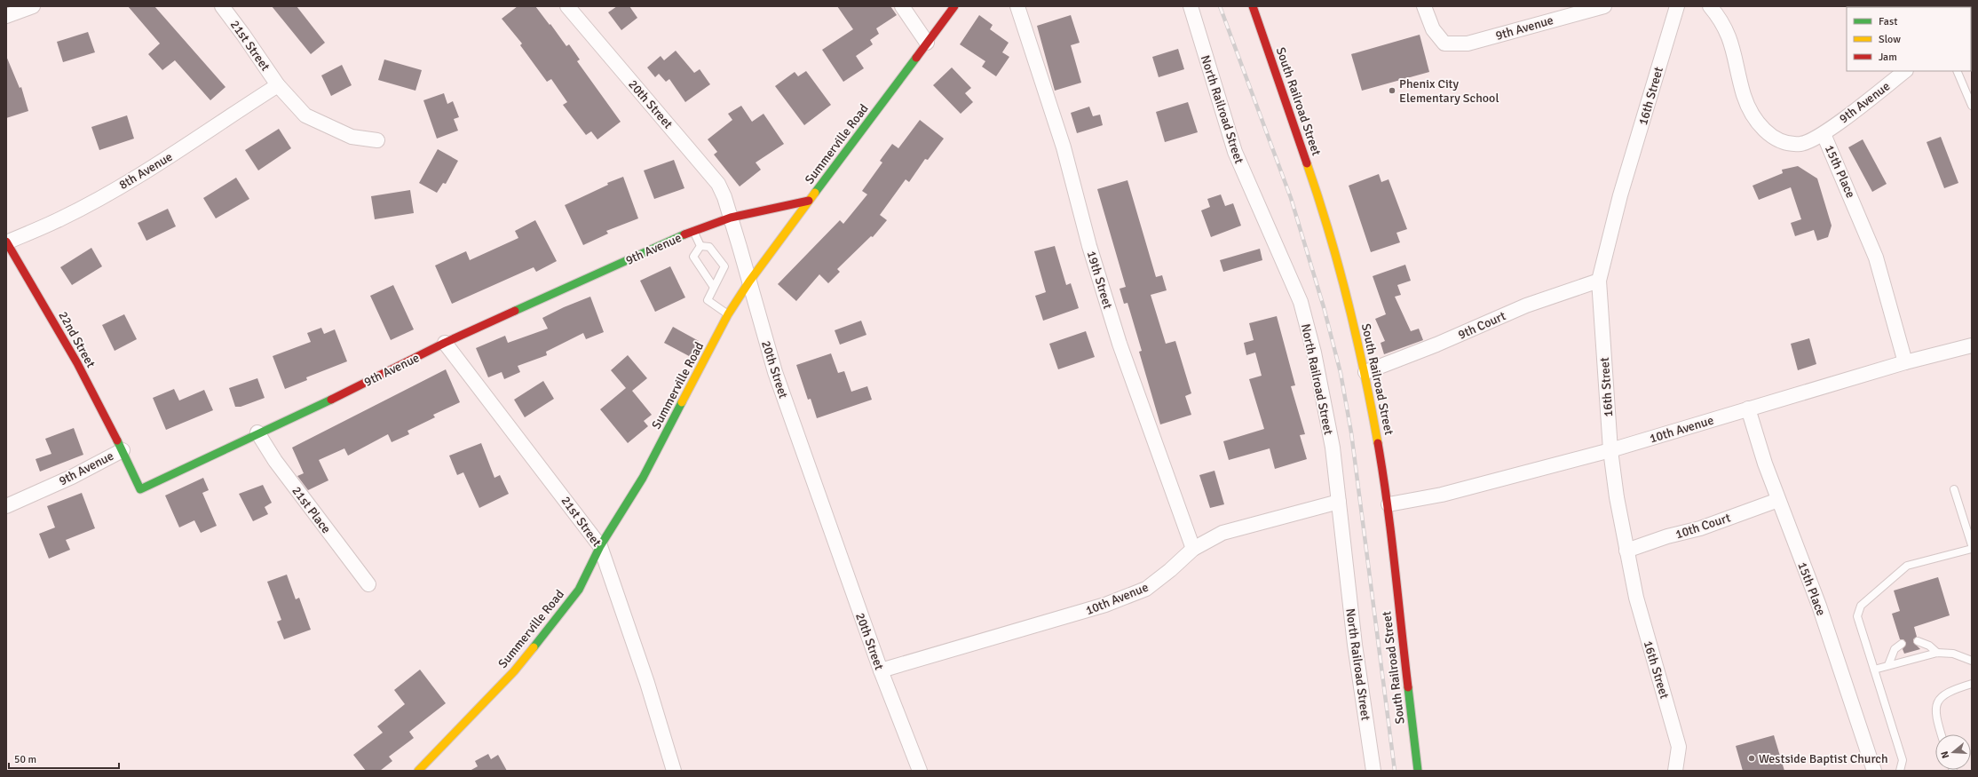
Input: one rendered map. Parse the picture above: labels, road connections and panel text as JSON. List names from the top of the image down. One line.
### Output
{"streets":{"street":["9th Avenue","21st Street","16th Street","South Railroad Street","20th Street","North Railroad Street","Summerville Road","8th Avenue","15th Place","19th Street","9th Court","22nd Street","10th Avenue","21st Place","10th Court"]},"crossings":[["9th Avenue","21st Street"],["9th Avenue","20th Street"],["9th Avenue","Summerville Road"],["9th Avenue","15th Place"],["9th Avenue","22nd Street"],["9th Avenue","21st Place"],["21st Street","Summerville Road"],["21st Street","8th Avenue"],["16th Street","9th Court"],["16th Street","10th Avenue"],["16th Street","10th Court"],["South Railroad Street","9th Court"],["South Railroad Street","10th Avenue"],["20th Street","Summerville Road"],["20th Street","10th Avenue"],["North Railroad Street","10th Avenue"],["8th Avenue","22nd Street"],["15th Place","10th Avenue"],["15th Place","10th Court"],["19th Street","10th Avenue"]],"places":["Phenix City Elementary School","Westside Baptist Church"],"legend":["Fast","Slow","Jam"],"scale_bar":"50 m","north":"left"}
